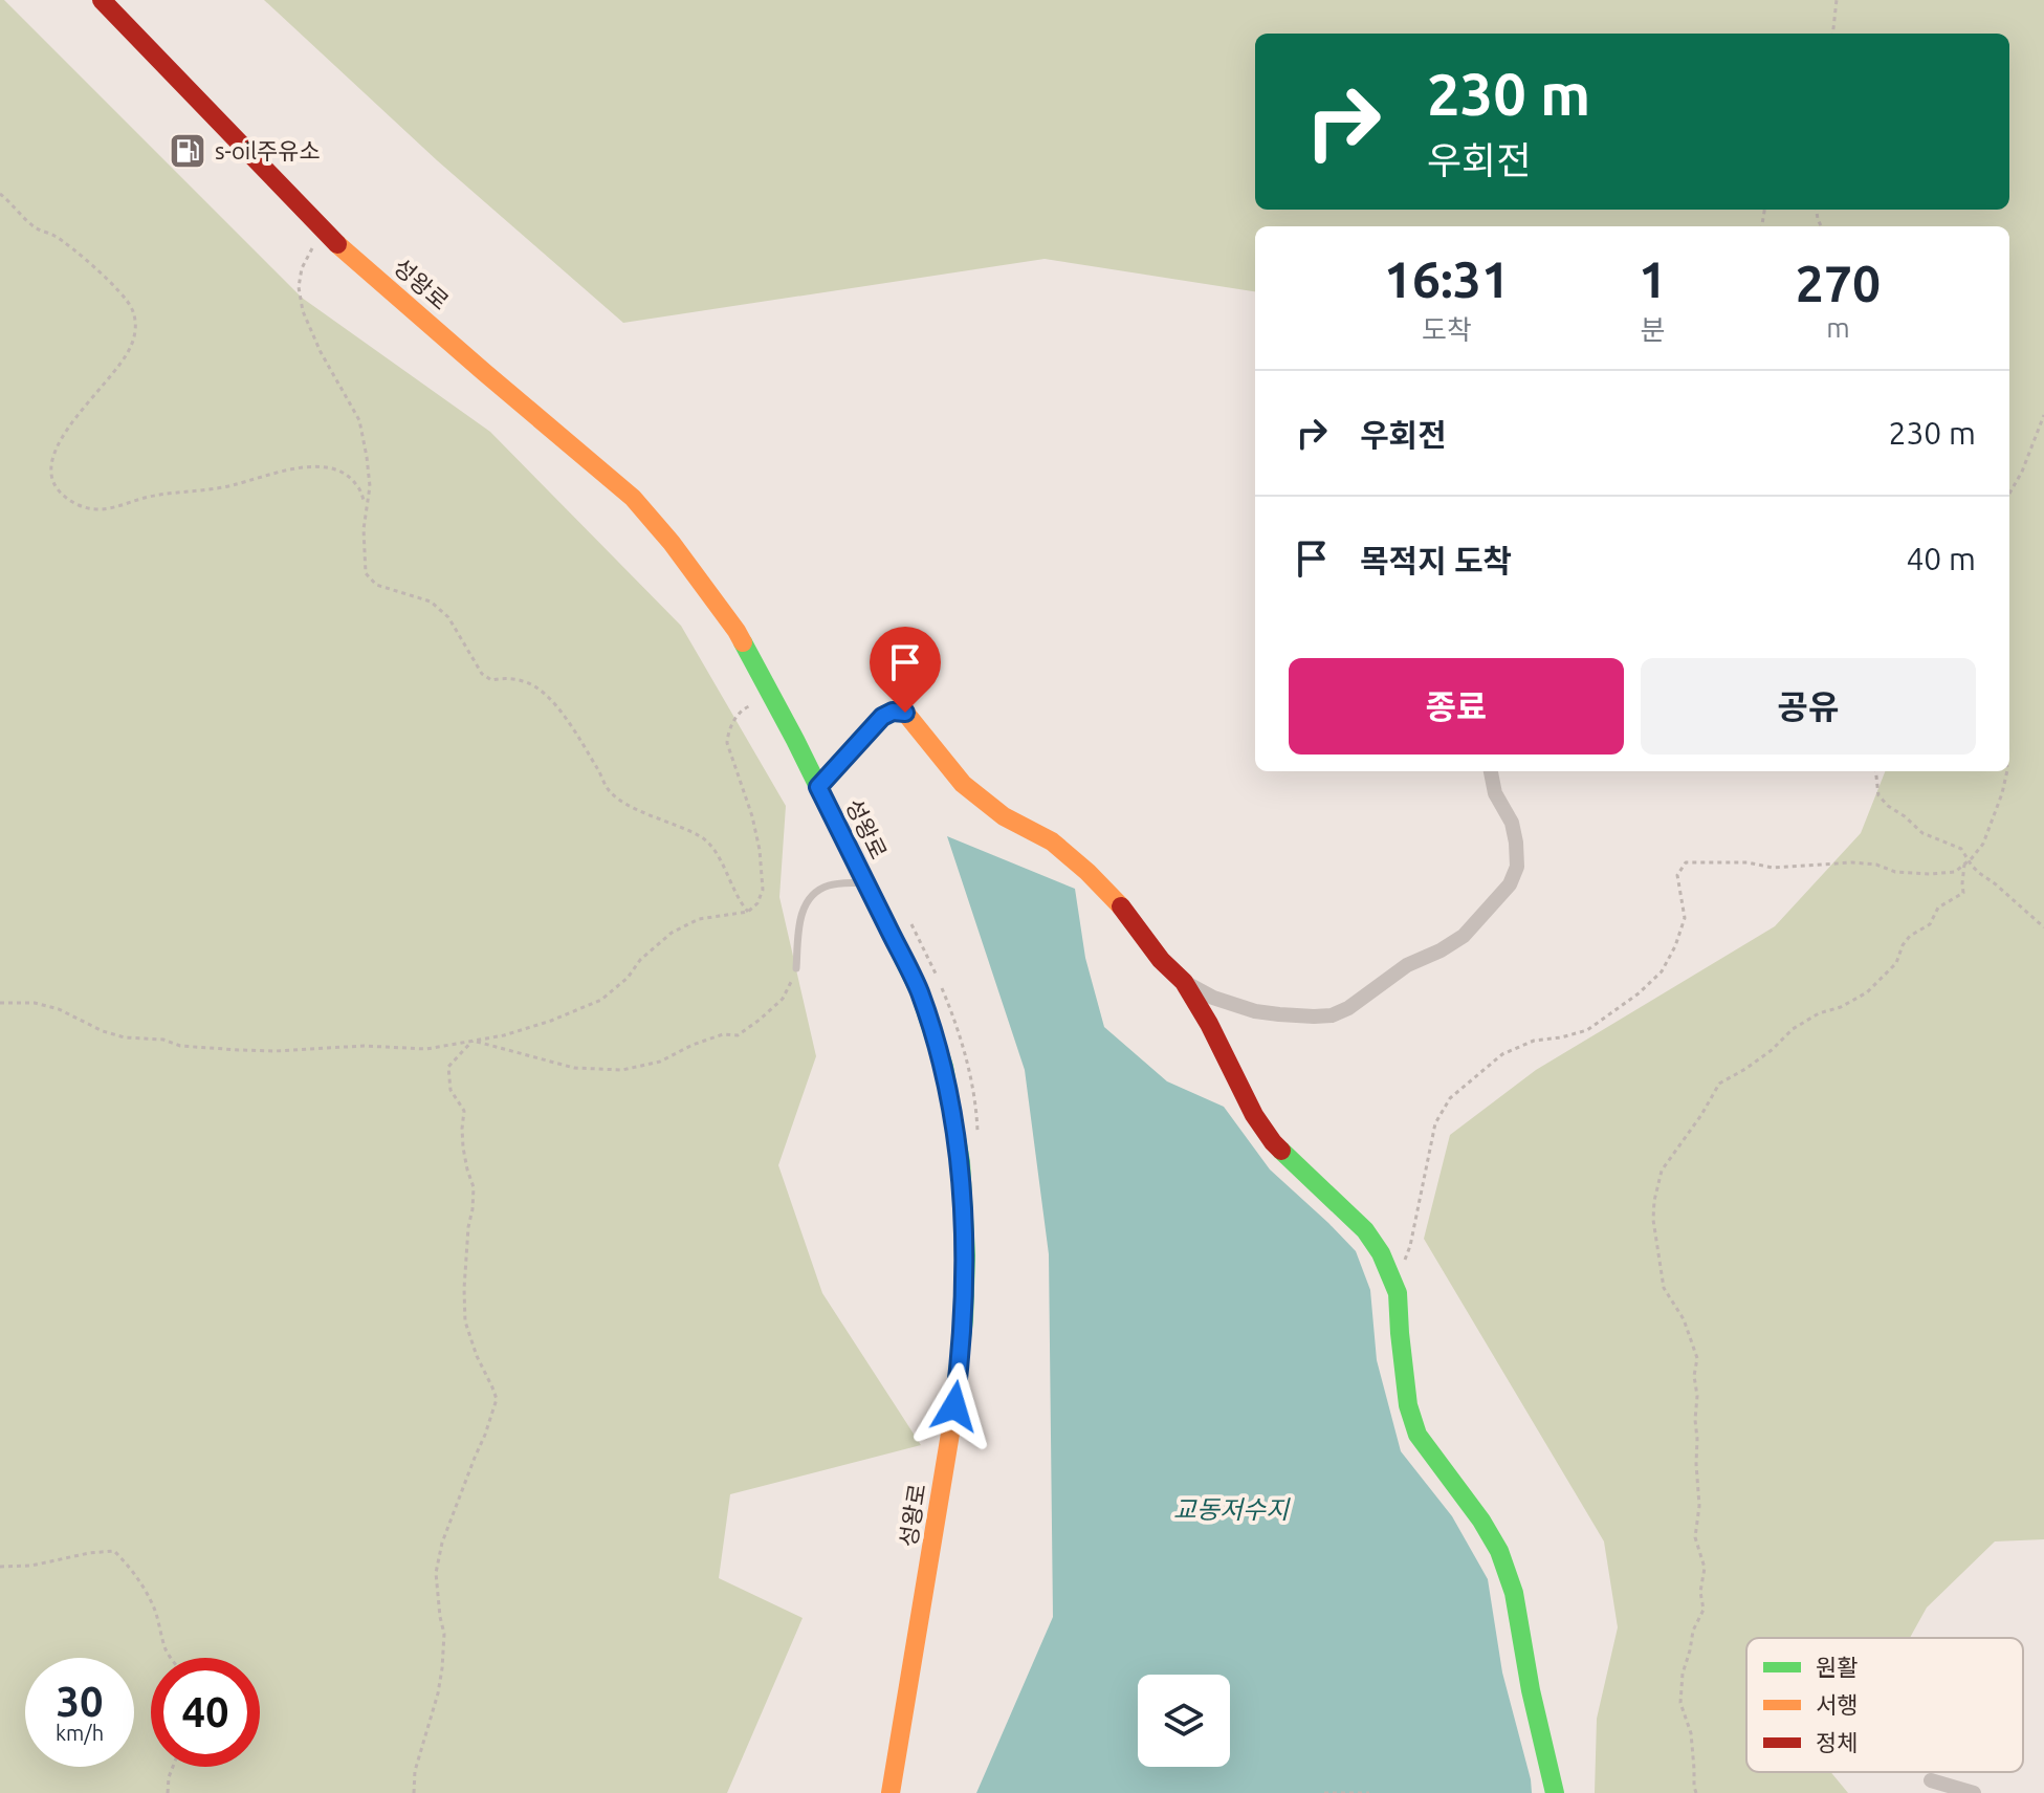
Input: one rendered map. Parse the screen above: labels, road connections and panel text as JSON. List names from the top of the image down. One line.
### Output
{"streets":{"street":["성왕로"]},"water":["교동저수지"],"places":{"fuel station":["s-oil주유소"]},"legend":["원활","서행","정체"],"page":{"turn":["230 m","우회전"],"eta":["16:31","도착","1","분","270","m"],"list":[{"name":"우회전","value":"230 m"},{"name":"목적지 도착","value":"40 m"}],"buttons":["종료","공유"],"speed":"30 km/h","limit":"40"}}
